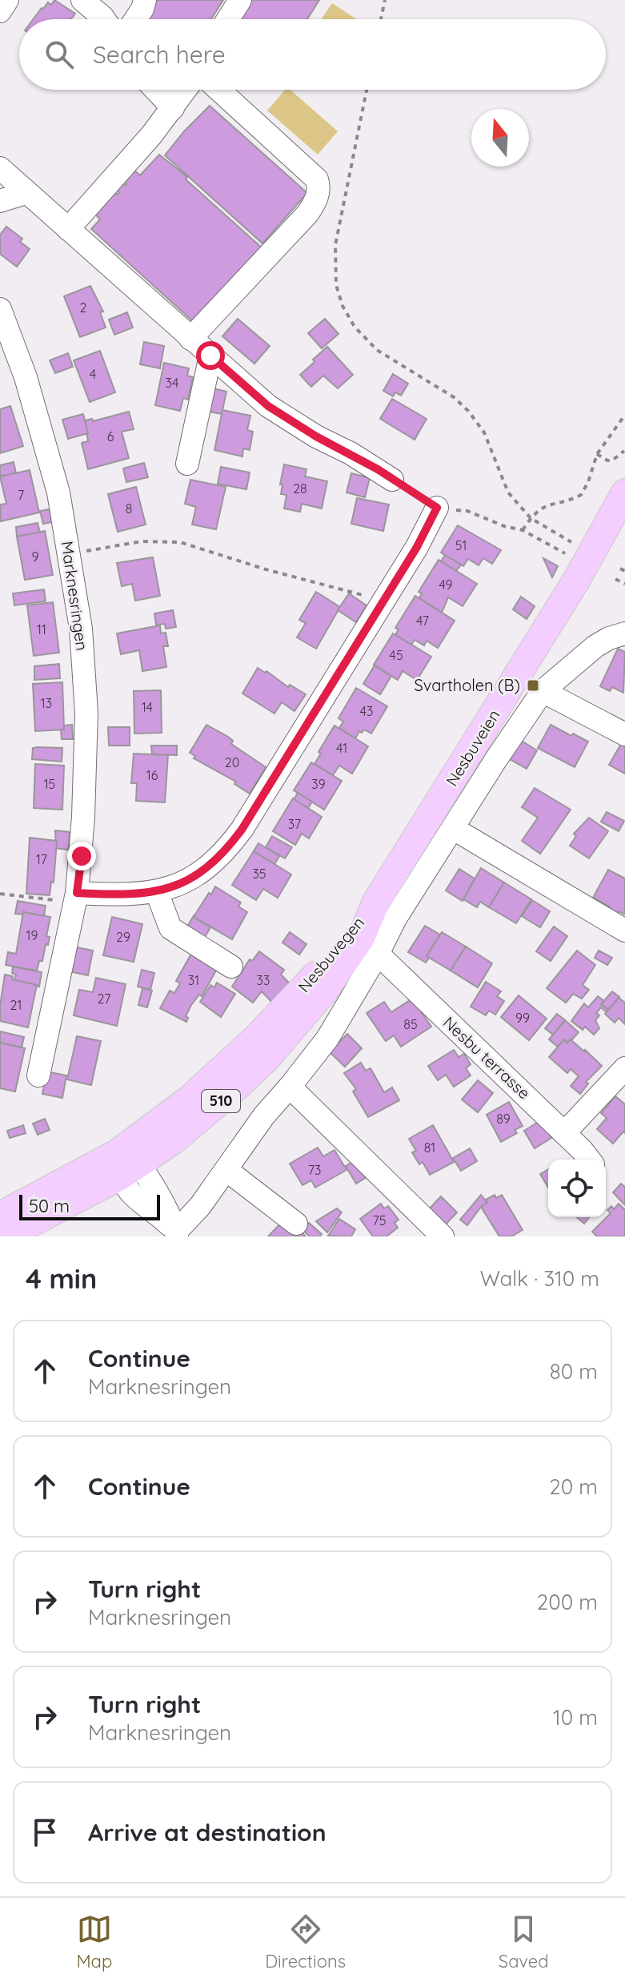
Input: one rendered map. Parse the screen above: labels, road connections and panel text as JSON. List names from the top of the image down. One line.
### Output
{"streets":{"main road":["Nesbuveien","Nesbuvegen","510"],"street":["Marknesringen","Nesbu terrasse"]},"crossings":[["Nesbuveien","Nesbuvegen"]],"places":{"transit":["Svartholen (B)"]},"house_numbers":["2","4","34","6","28","7","8","51","9","49","47","11","45","13","14","43","41","20","16","15","39","37","17","35","19","29","31","33","27","21","99","85","89","81","73","75"],"scale_bar":"50 m","north":"top","page":{"search":"Search here","scale":"50 m","heading":["4 min","Walk · 310 m"],"list":[["Continue","Marknesringen","80 m"],["Continue","20 m"],["Turn right","Marknesringen","200 m"],["Turn right","Marknesringen","10 m"],"Arrive at destination"],"nav":["Map","Directions","Saved"]}}
